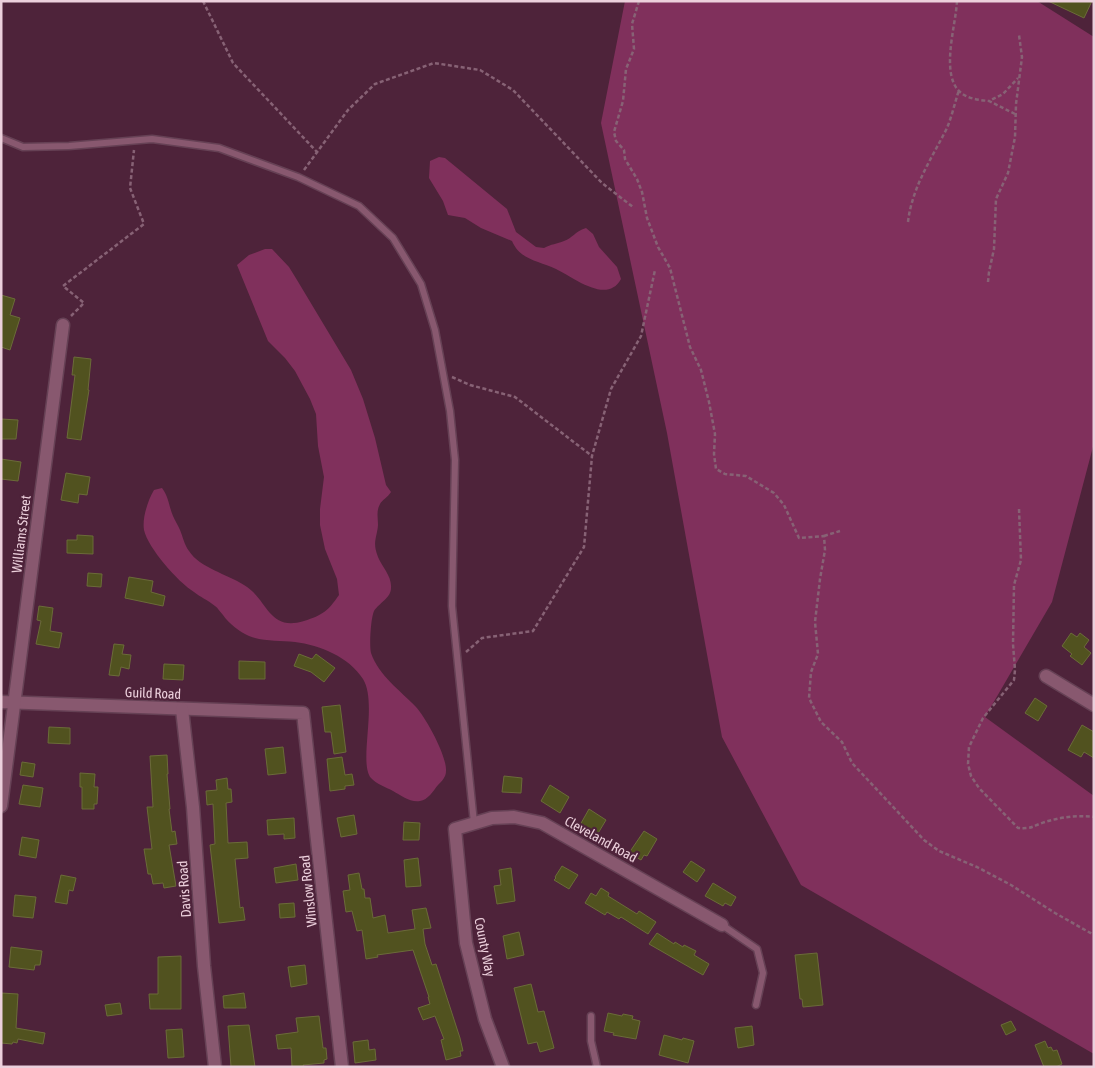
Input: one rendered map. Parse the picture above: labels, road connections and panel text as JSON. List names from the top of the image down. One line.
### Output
{"streets":{"street":["Williams Street","Guild Road","Cleveland Road","Davis Road","Winslow Road","County Way"]},"crossings":[["Williams Street","Guild Road"],["Guild Road","Davis Road"],["Guild Road","Winslow Road"],["Cleveland Road","County Way"]]}
